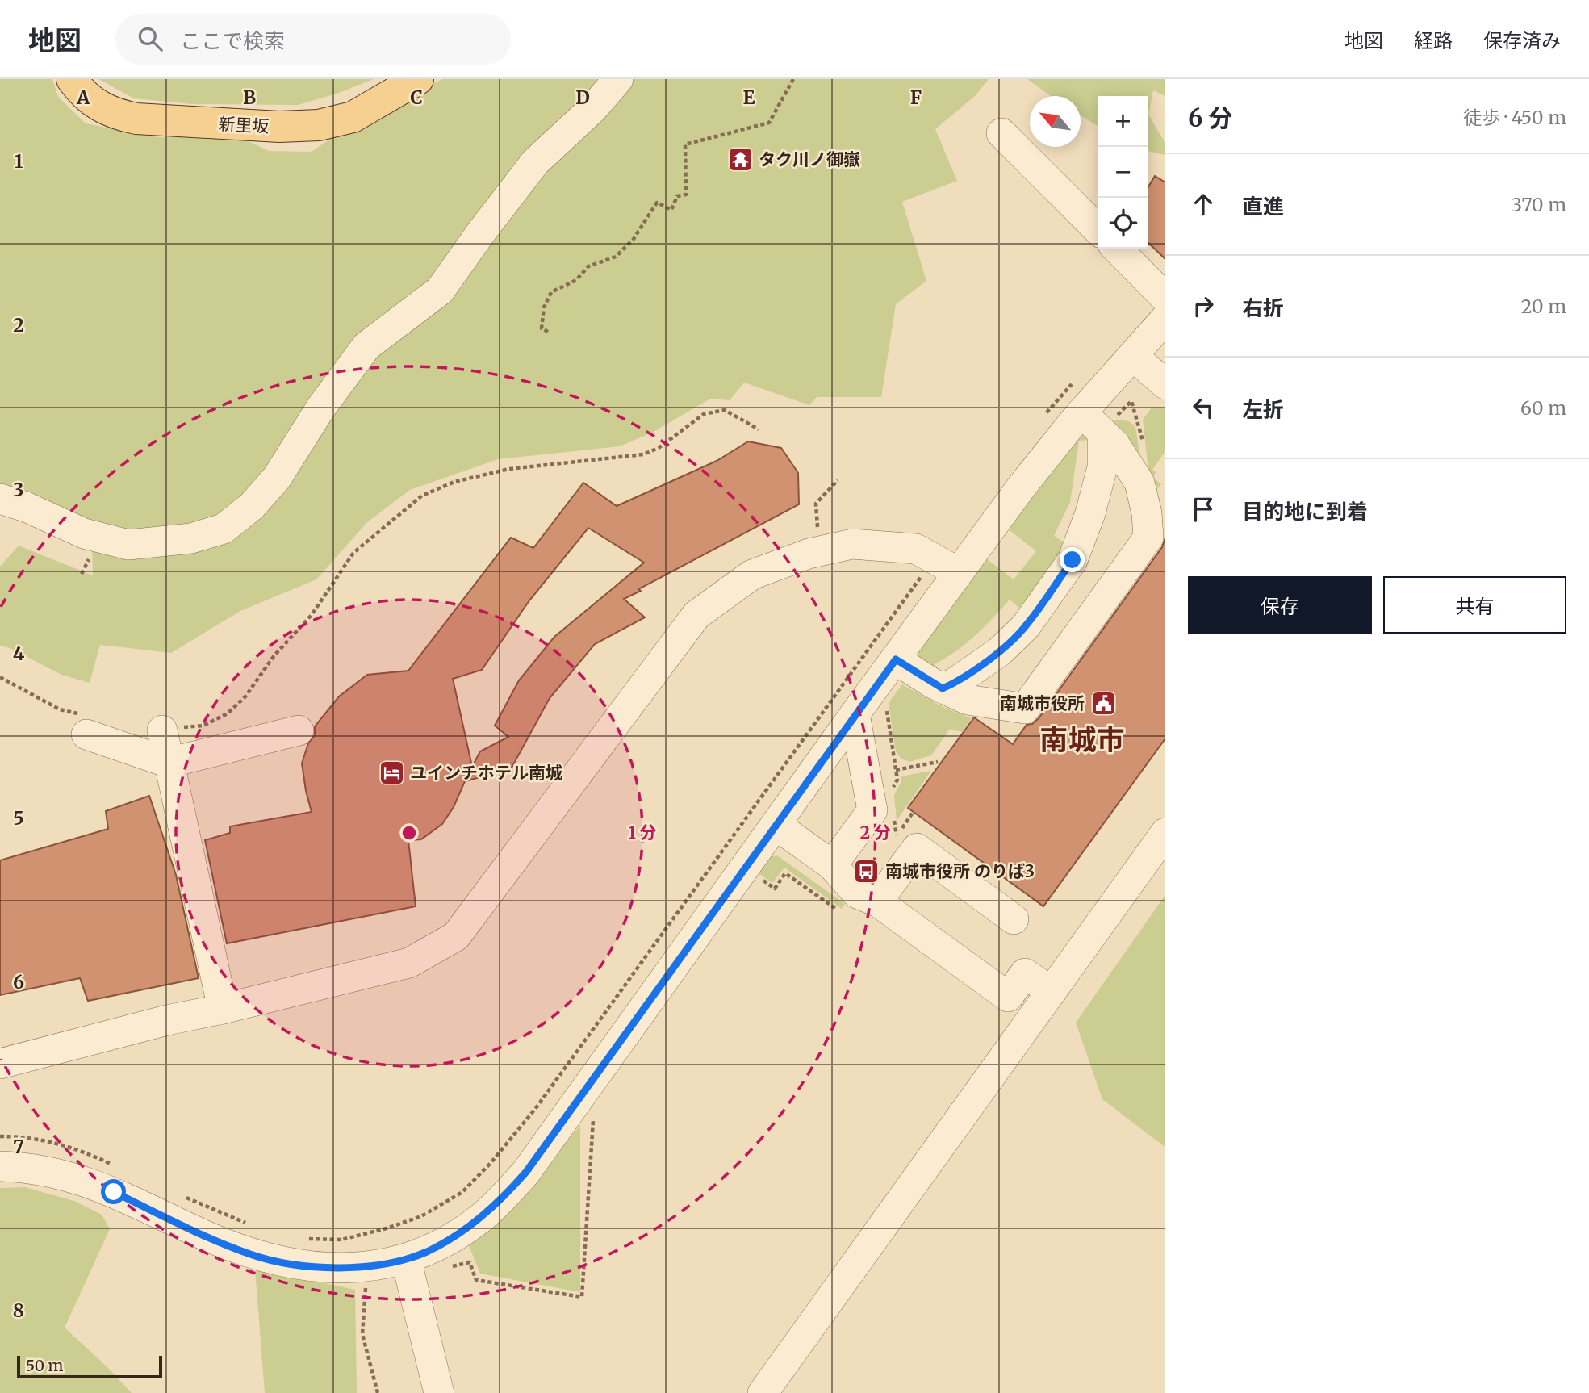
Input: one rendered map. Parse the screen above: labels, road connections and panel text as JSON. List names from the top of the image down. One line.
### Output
{"streets":{"main road":["新里坂"]},"districts":["南城市"],"places":{"temple":["タク川ノ御嶽"],"public building":["南城市役所"],"hotel":["ユインチホテル南城"],"bus stop":["南城市役所 のりば3"]},"scale_bar":"50 m","north":"top left","page":{"header":"地図","search":"ここで検索","nav":["地図","経路","保存済み"],"heading":["6 分","徒歩 · 450 m"],"map_buttons":["+","−"],"list":[["直進","370 m"],["右折","20 m"],["左折","60 m"],"目的地に到着"],"buttons":["保存","共有"],"scale":"50 m"},"grid":{"columns":["A","B","C","D","E","F"],"rows":["1","2","3","4","5","6","7","8"]},"rings":["1 分","2 分"]}
